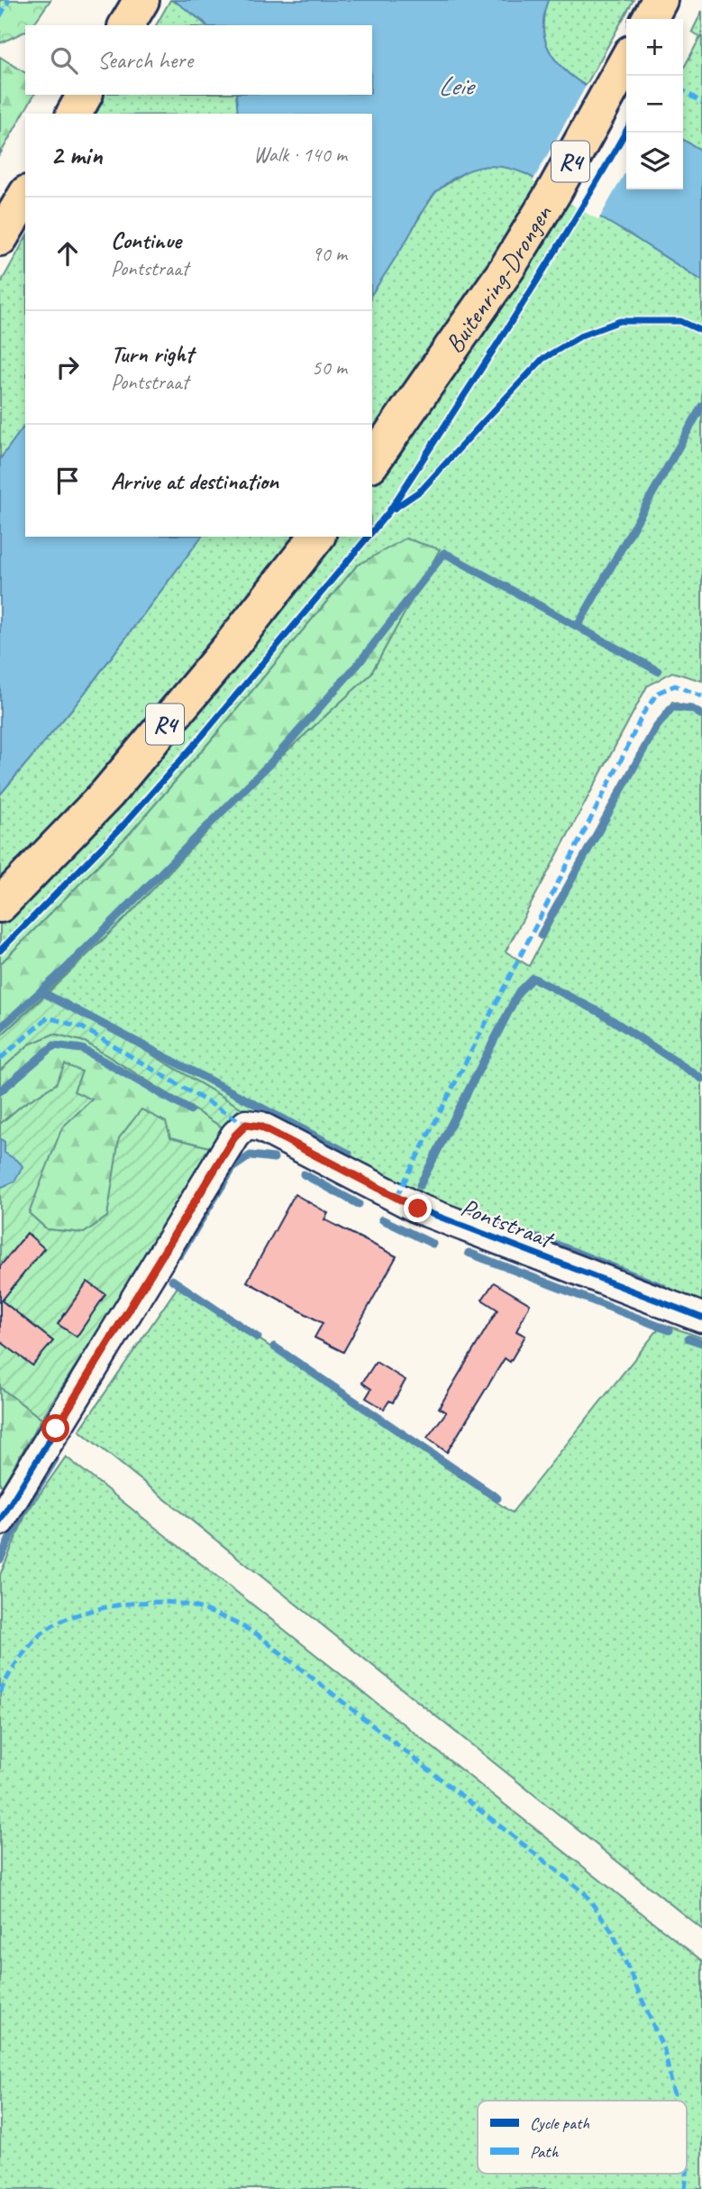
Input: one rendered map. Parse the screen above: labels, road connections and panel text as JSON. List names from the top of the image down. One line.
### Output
{"streets":{"highway":["R4","Buitenring-Drongen"],"street":["Pontstraat"]},"water":["Leie"],"legend":["Cycle path","Path"],"page":{"map_buttons":["+","−"],"search":"Search here","heading":["2 min","Walk · 140 m"],"list":[["Continue","Pontstraat","90 m"],["Turn right","Pontstraat","50 m"],"Arrive at destination"]}}
